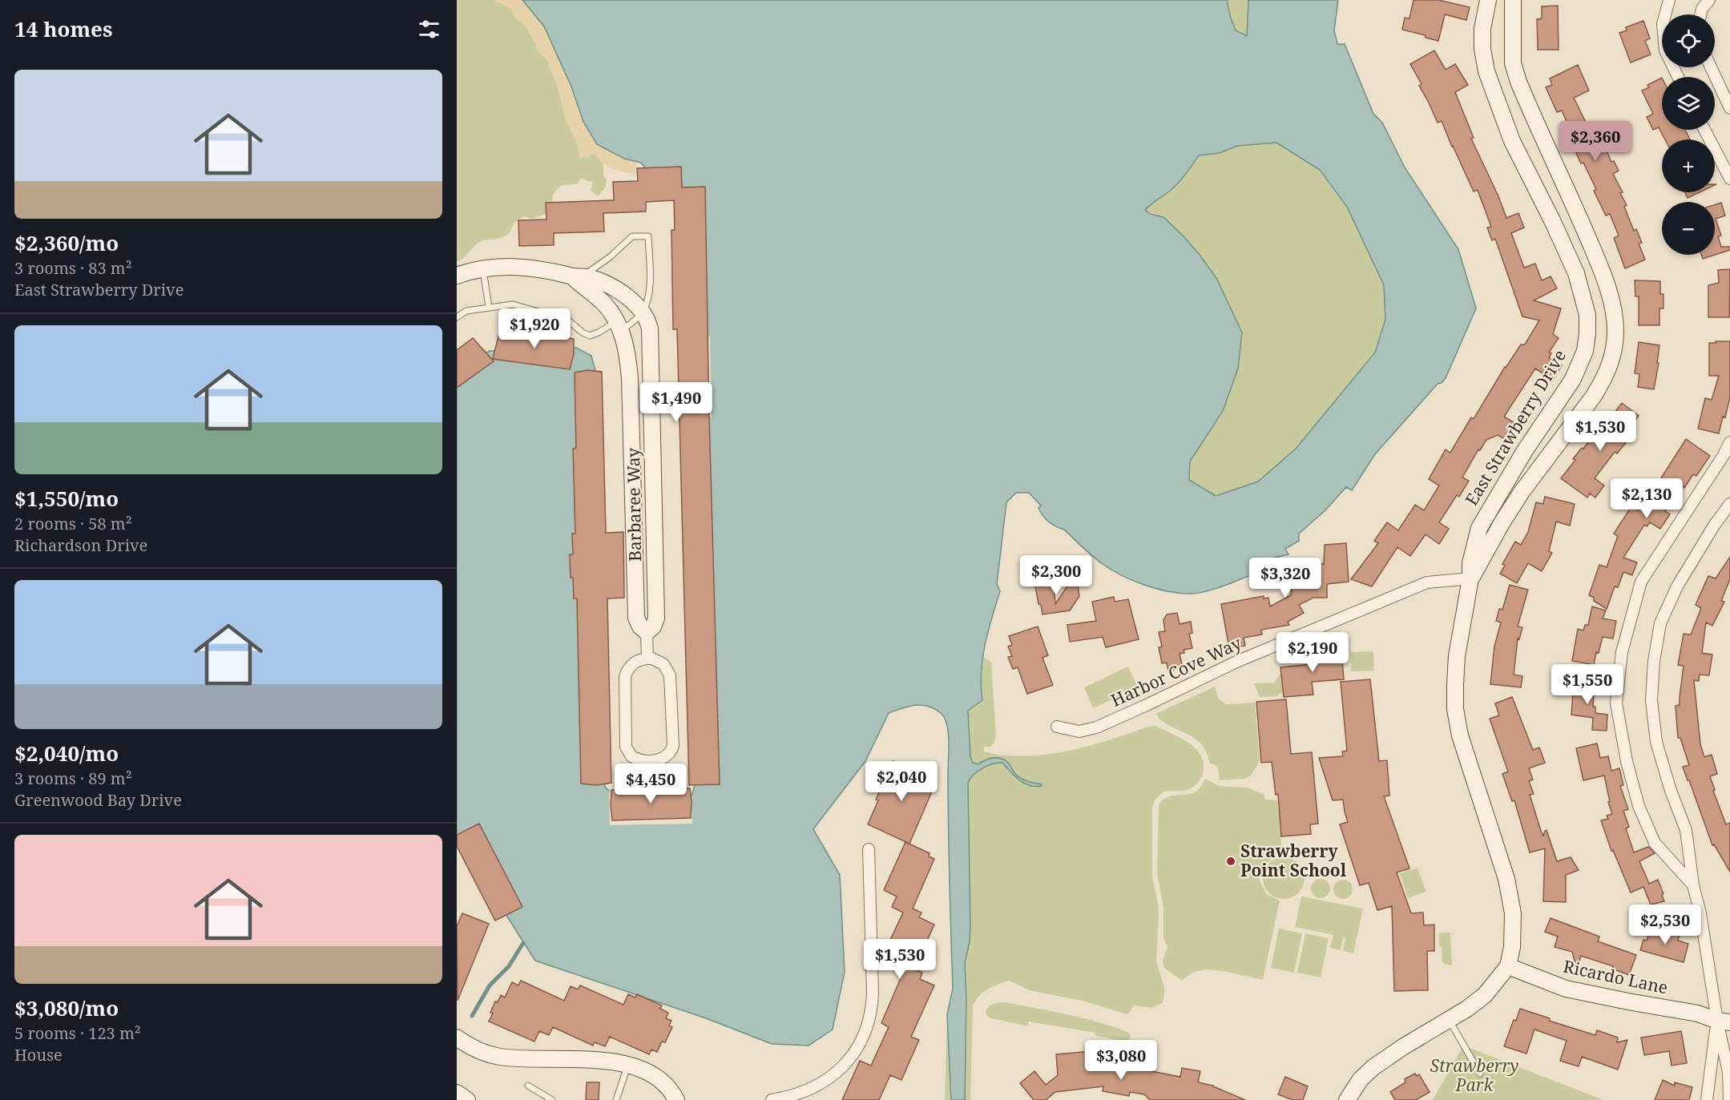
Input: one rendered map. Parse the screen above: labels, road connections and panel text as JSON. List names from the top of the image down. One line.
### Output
{"streets":{"street":["East Strawberry Drive","Barbaree Way","Harbor Cove Way","Ricardo Lane"]},"crossings":[["East Strawberry Drive","Harbor Cove Way"],["East Strawberry Drive","Ricardo Lane"]],"parks":["Strawberry Park"],"places":["Strawberry Point School"],"page":{"heading":"14 homes","map_buttons":["+","−"],"list":[{"name":"$2,360/mo","note":"3 rooms · 83 m² · East Strawberry Drive"},{"name":"$1,550/mo","note":"2 rooms · 58 m² · Richardson Drive"},{"name":"$2,040/mo","note":"3 rooms · 89 m² · Greenwood Bay Drive"},{"name":"$3,080/mo","note":"5 rooms · 123 m² · House"}],"price":["$2,360","$1,920","$1,490","$1,530","$2,130","$2,300","$3,320","$2,190","$1,550","$2,040","$4,450","$2,530","$1,530","$3,080"]}}
